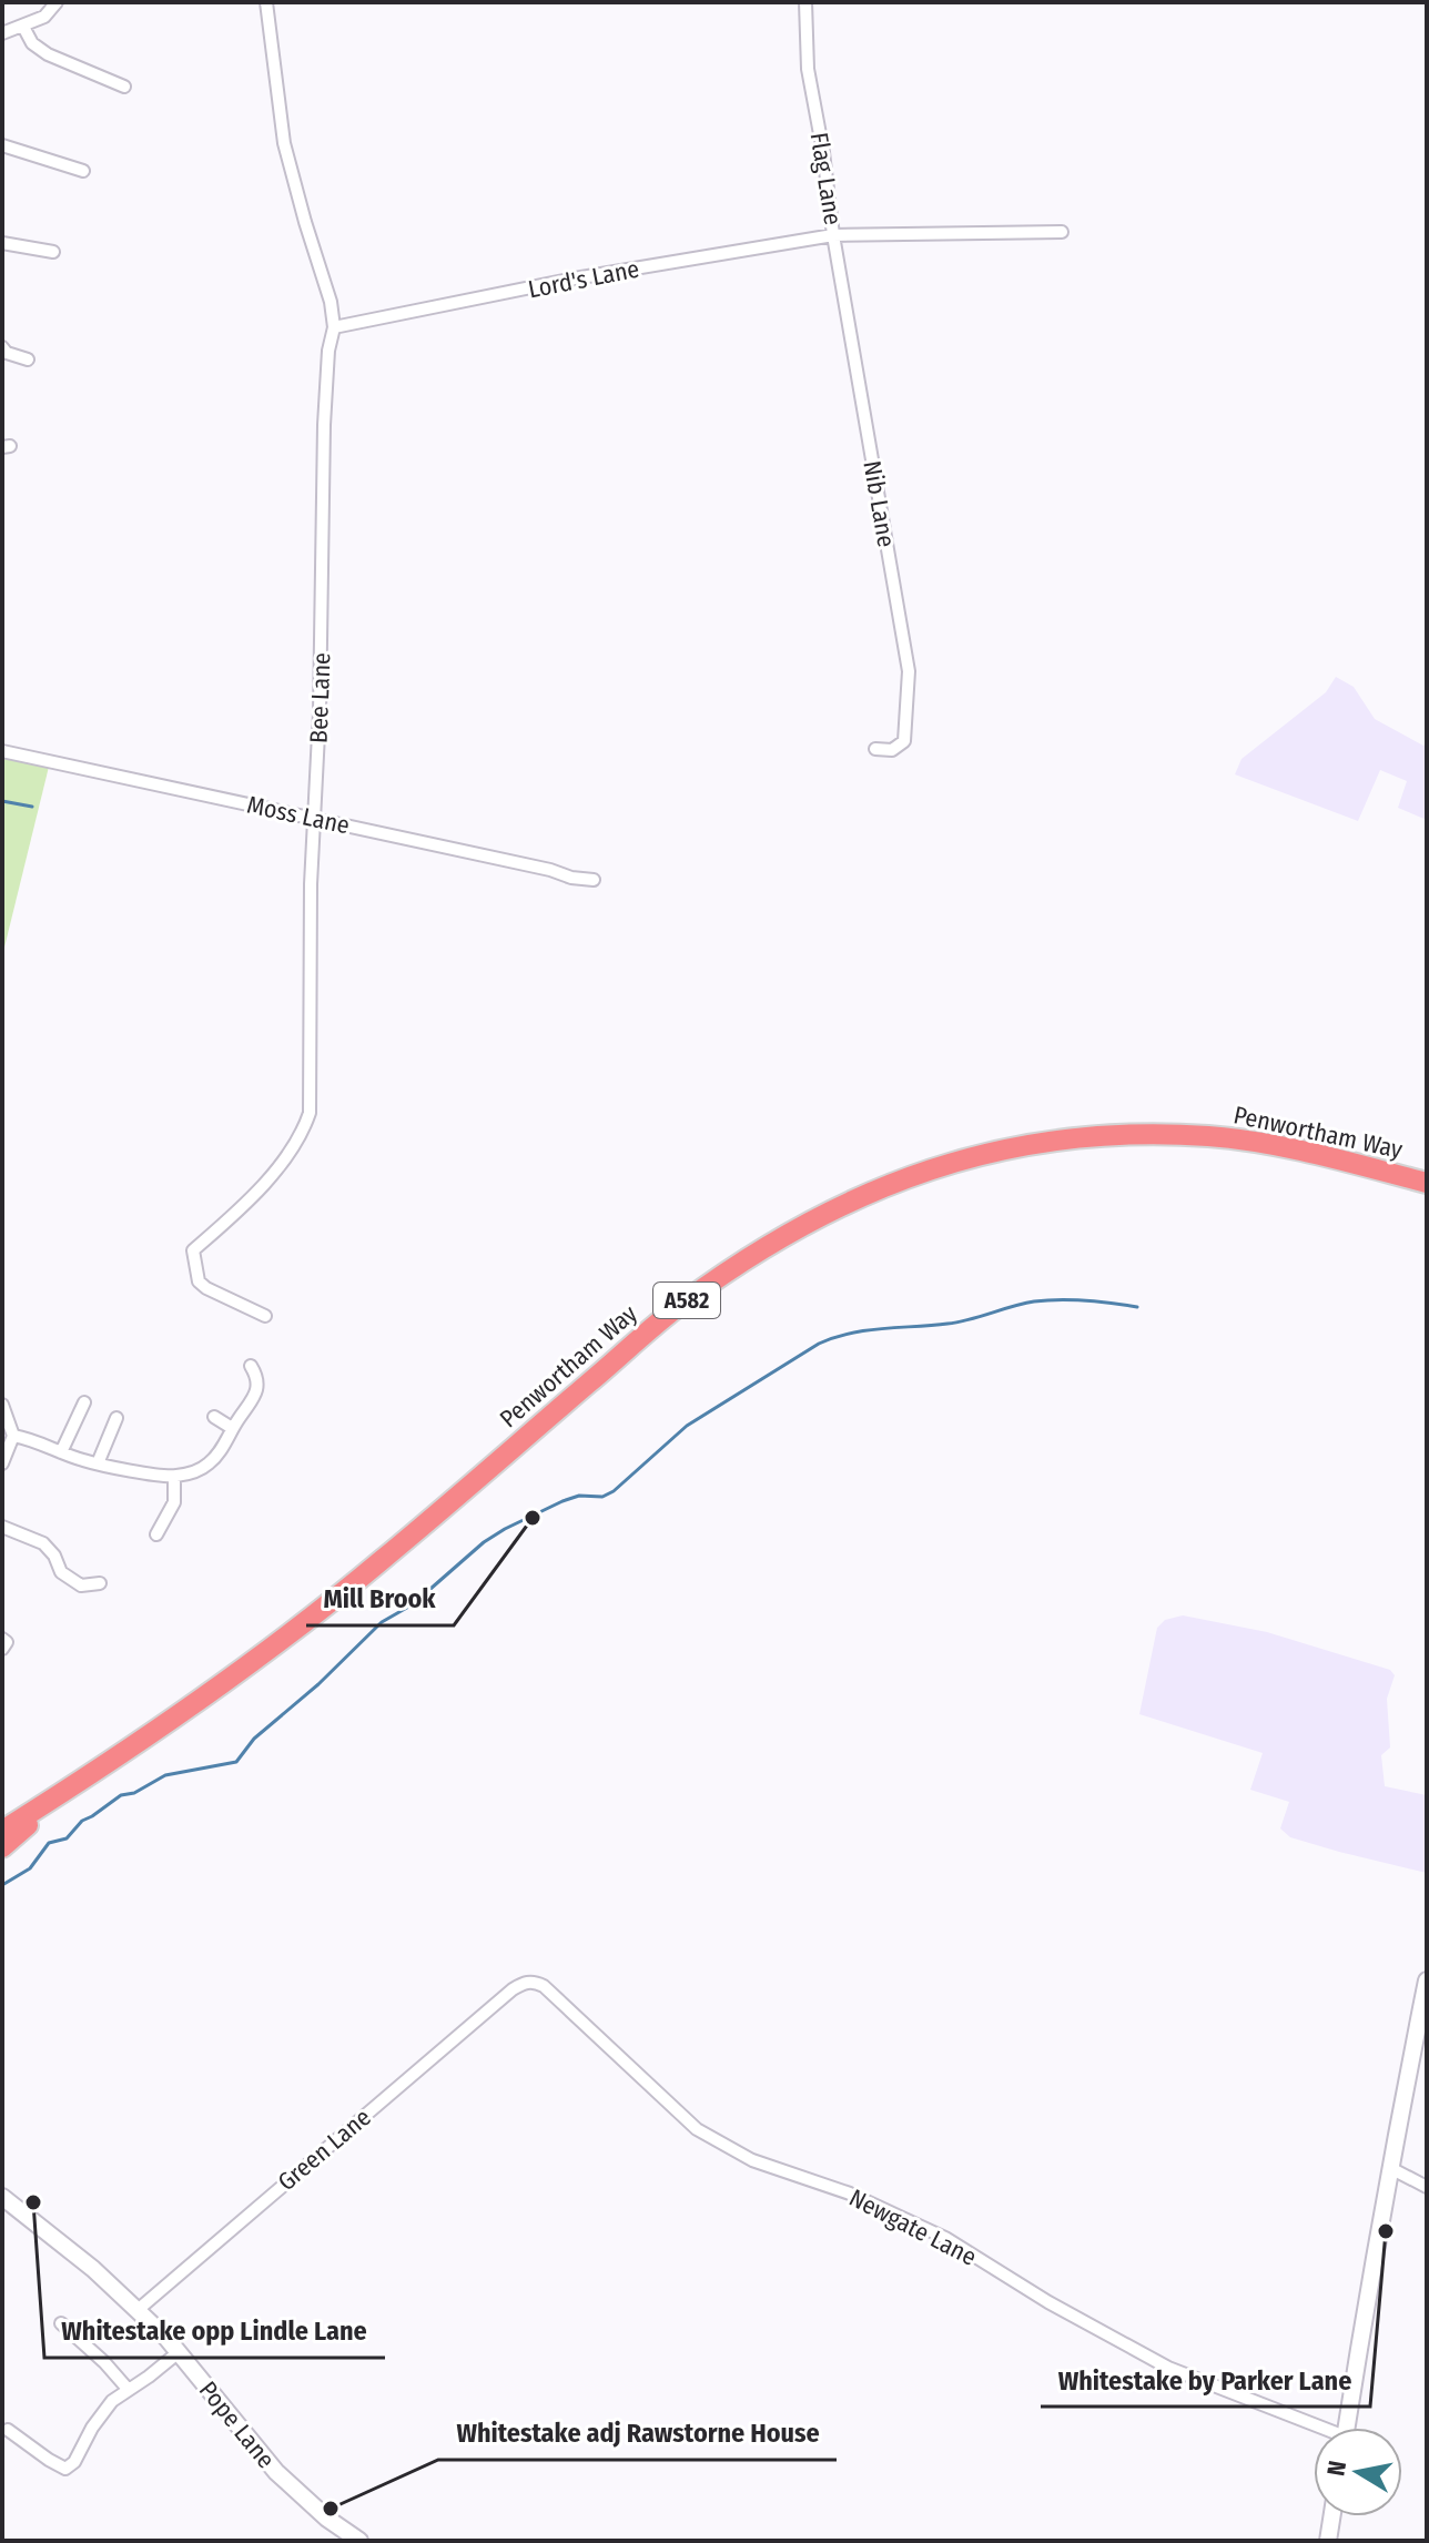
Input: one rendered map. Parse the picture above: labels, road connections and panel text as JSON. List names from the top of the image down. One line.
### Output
{"streets":{"highway":["Penwortham Way","A582"],"street":["Flag Lane","Lord's Lane","Nib Lane","Bee Lane","Moss Lane","Green Lane","Newgate Lane","Pope Lane"]},"crossings":[["Flag Lane","Lord's Lane"],["Flag Lane","Nib Lane"],["Lord's Lane","Nib Lane"],["Lord's Lane","Bee Lane"],["Bee Lane","Moss Lane"],["Green Lane","Newgate Lane"],["Green Lane","Pope Lane"]],"places":["Mill Brook","Whitestake opp Lindle Lane","Whitestake by Parker Lane","Whitestake adj Rawstorne House"],"north":"left"}
